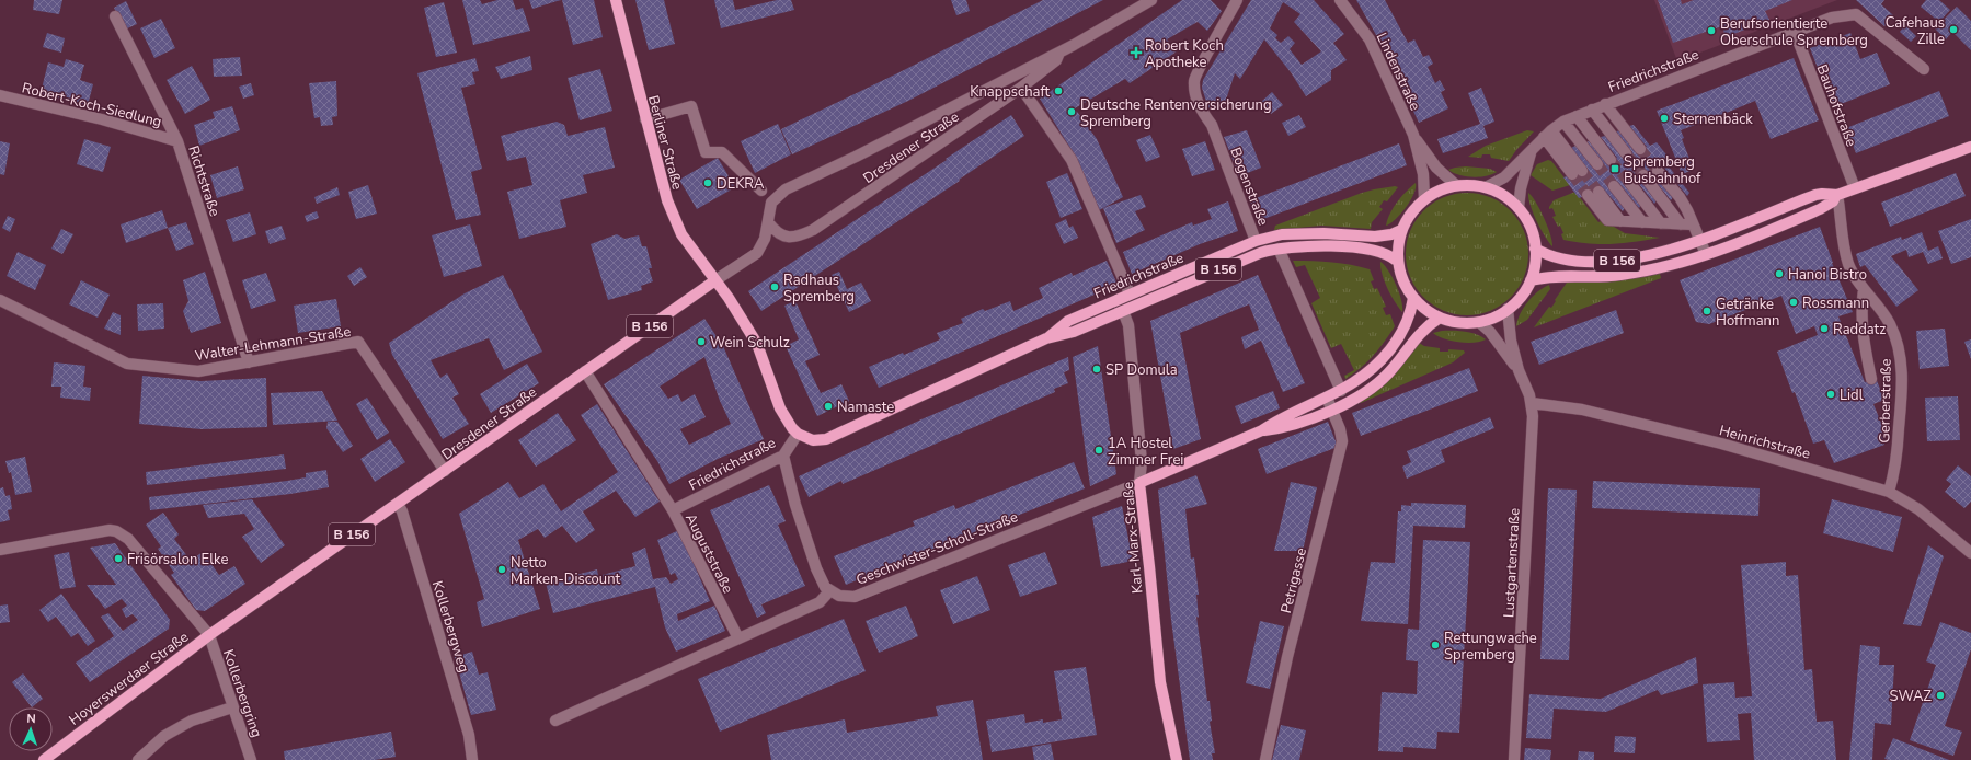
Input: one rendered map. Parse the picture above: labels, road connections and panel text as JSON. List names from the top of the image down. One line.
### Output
{"streets":{"main road":["Friedrichstraße","Berliner Straße","Dresdener Straße","B 156","Karl-Marx-Straße","Geschwister-Scholl-Straße","Hoyerswerdaer Straße"],"street":["Lindenstraße","Robert-Koch-Siedlung","Bauhofstraße","Richtstraße","Bogenstraße","Walter-Lehmann-Straße","Gerberstraße","Heinrichstraße","Auguststraße","Lustgartenstraße","Petrigasse","Kollerbergweg","Kollerbergring"]},"crossings":[["Friedrichstraße","Lindenstraße"],["Friedrichstraße","Bauhofstraße"],["Friedrichstraße","Berliner Straße"],["Friedrichstraße","Dresdener Straße"],["Friedrichstraße","Bogenstraße"],["Friedrichstraße","B 156"],["Friedrichstraße","Karl-Marx-Straße"],["Friedrichstraße","Geschwister-Scholl-Straße"],["Friedrichstraße","Auguststraße"],["Friedrichstraße","Lustgartenstraße"],["Lindenstraße","B 156"],["Lindenstraße","Geschwister-Scholl-Straße"],["Lindenstraße","Lustgartenstraße"],["Robert-Koch-Siedlung","Richtstraße"],["Bauhofstraße","B 156"],["Berliner Straße","Dresdener Straße"],["Dresdener Straße","Walter-Lehmann-Straße"],["Dresdener Straße","Auguststraße"],["Dresdener Straße","Kollerbergweg"],["Dresdener Straße","Hoyerswerdaer Straße"],["Dresdener Straße","Kollerbergring"],["Richtstraße","Walter-Lehmann-Straße"],["B 156","Gerberstraße"],["B 156","Geschwister-Scholl-Straße"],["B 156","Lustgartenstraße"],["Gerberstraße","Heinrichstraße"],["Heinrichstraße","Lustgartenstraße"],["Karl-Marx-Straße","Geschwister-Scholl-Straße"],["Geschwister-Scholl-Straße","Lustgartenstraße"],["Geschwister-Scholl-Straße","Petrigasse"],["Hoyerswerdaer Straße","Kollerbergring"]],"places":{"other":["Cafehaus Zille","Berufsorientierte Oberschule Spremberg","Knappschaft","Deutsche Rentenversicherung Spremberg","Sternenbäck","DEKRA","Hanoi Bistro","Radhaus Spremberg","Rossmann","Getränke Hoffmann","Raddatz","Wein Schulz","SP Domula","Lidl","Namaste","1A Hostel Zimmer Frei","Frisörsalon Elke","Netto Marken-Discount","Rettungwache Spremberg","SWAZ"],"health":["Robert Koch Apotheke"],"transit":["Spremberg Busbahnhof"]},"north":"top"}
